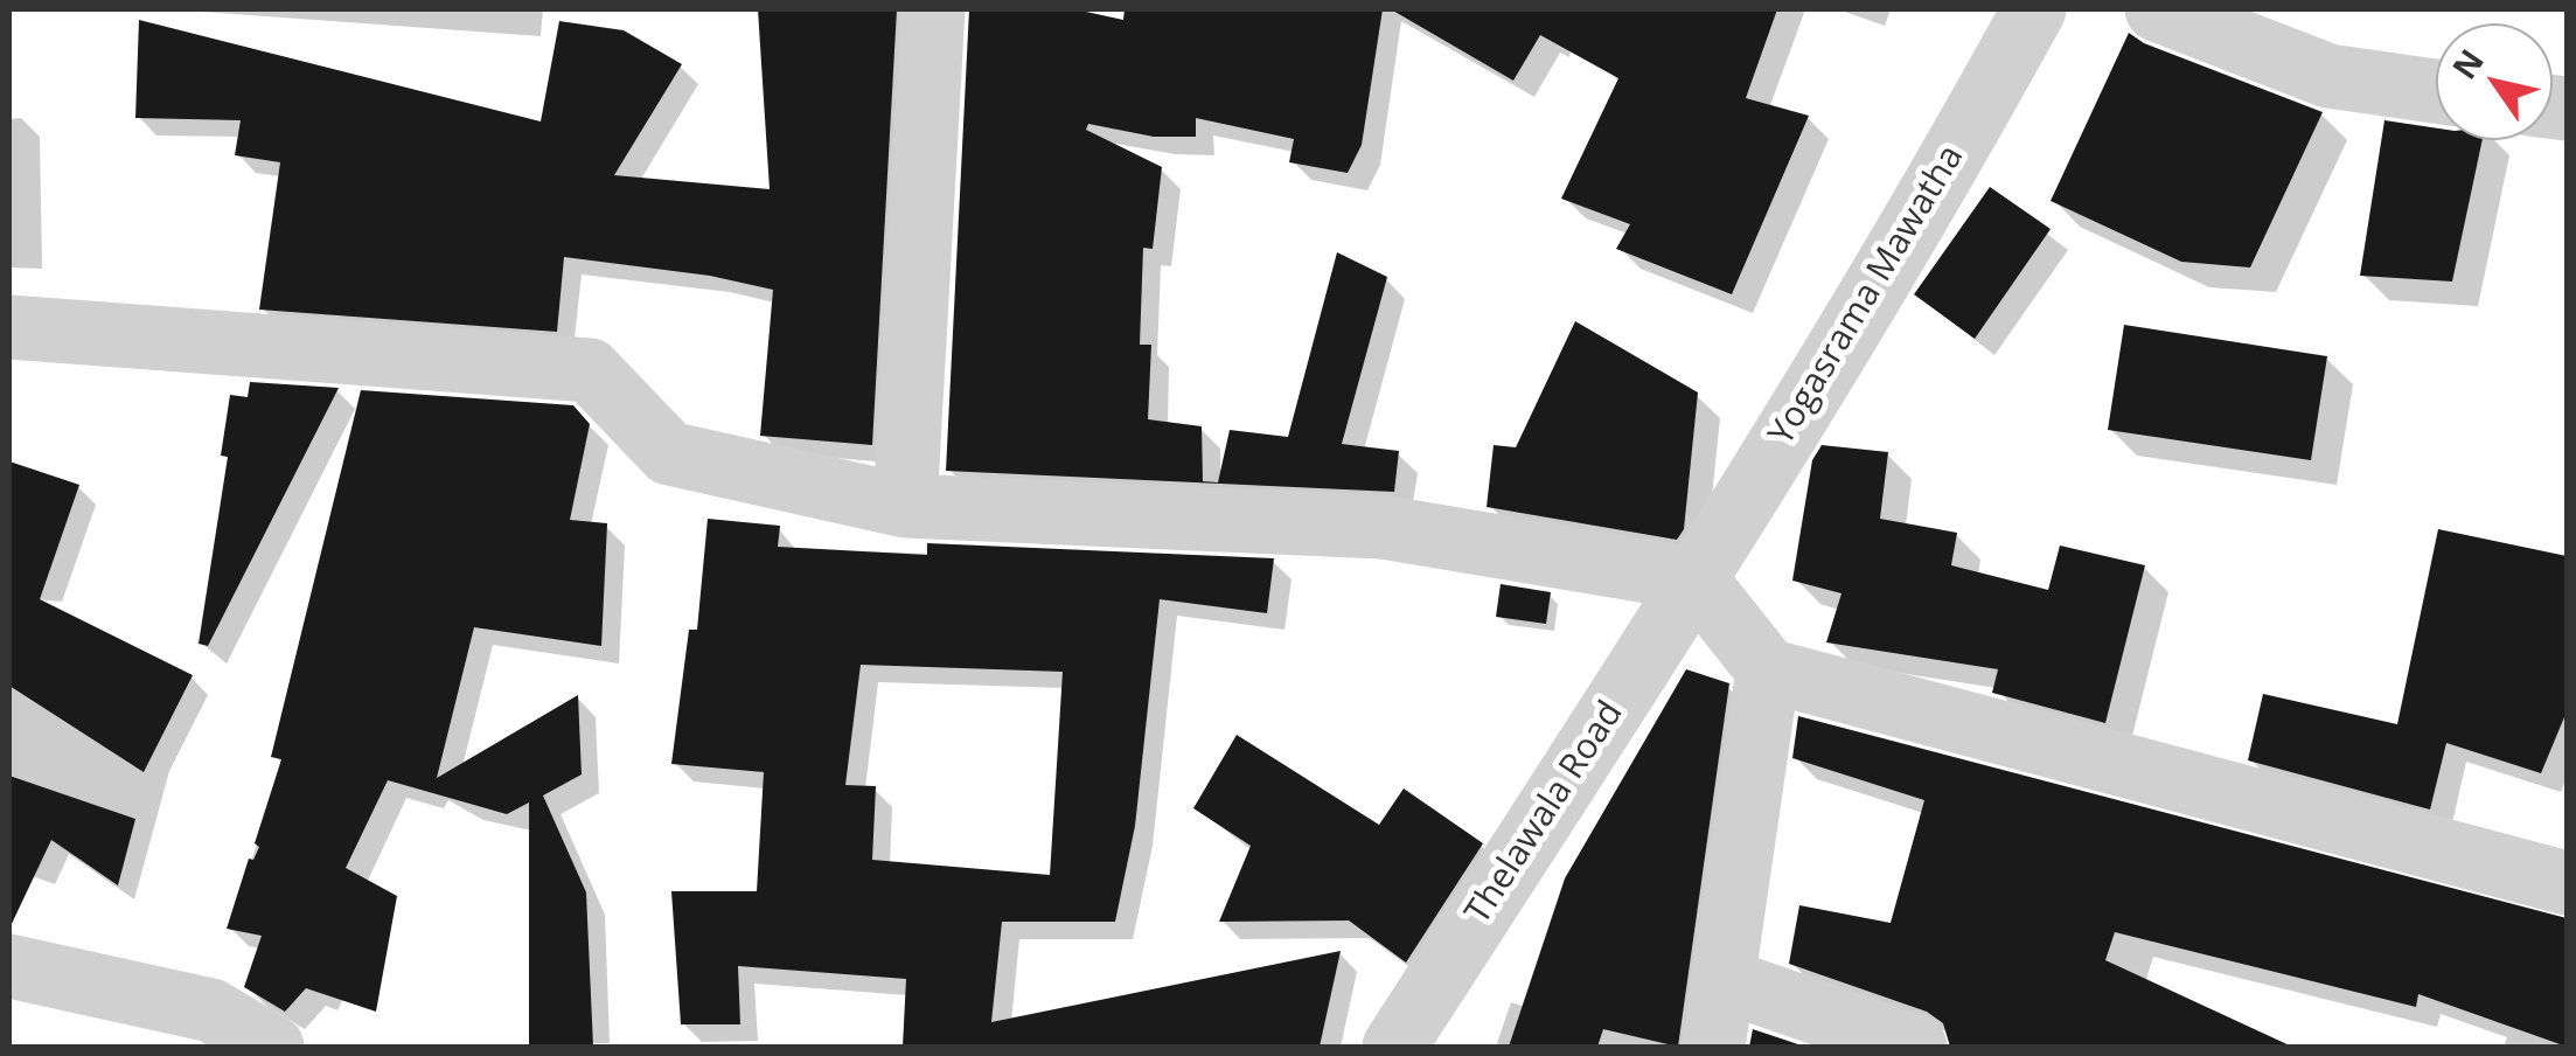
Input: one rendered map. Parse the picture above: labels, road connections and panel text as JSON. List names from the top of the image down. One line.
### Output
{"streets":{"street":["Yogasrama Mawatha","Thelawala Road"]},"crossings":[["Yogasrama Mawatha","Thelawala Road"]],"north":"top left"}
